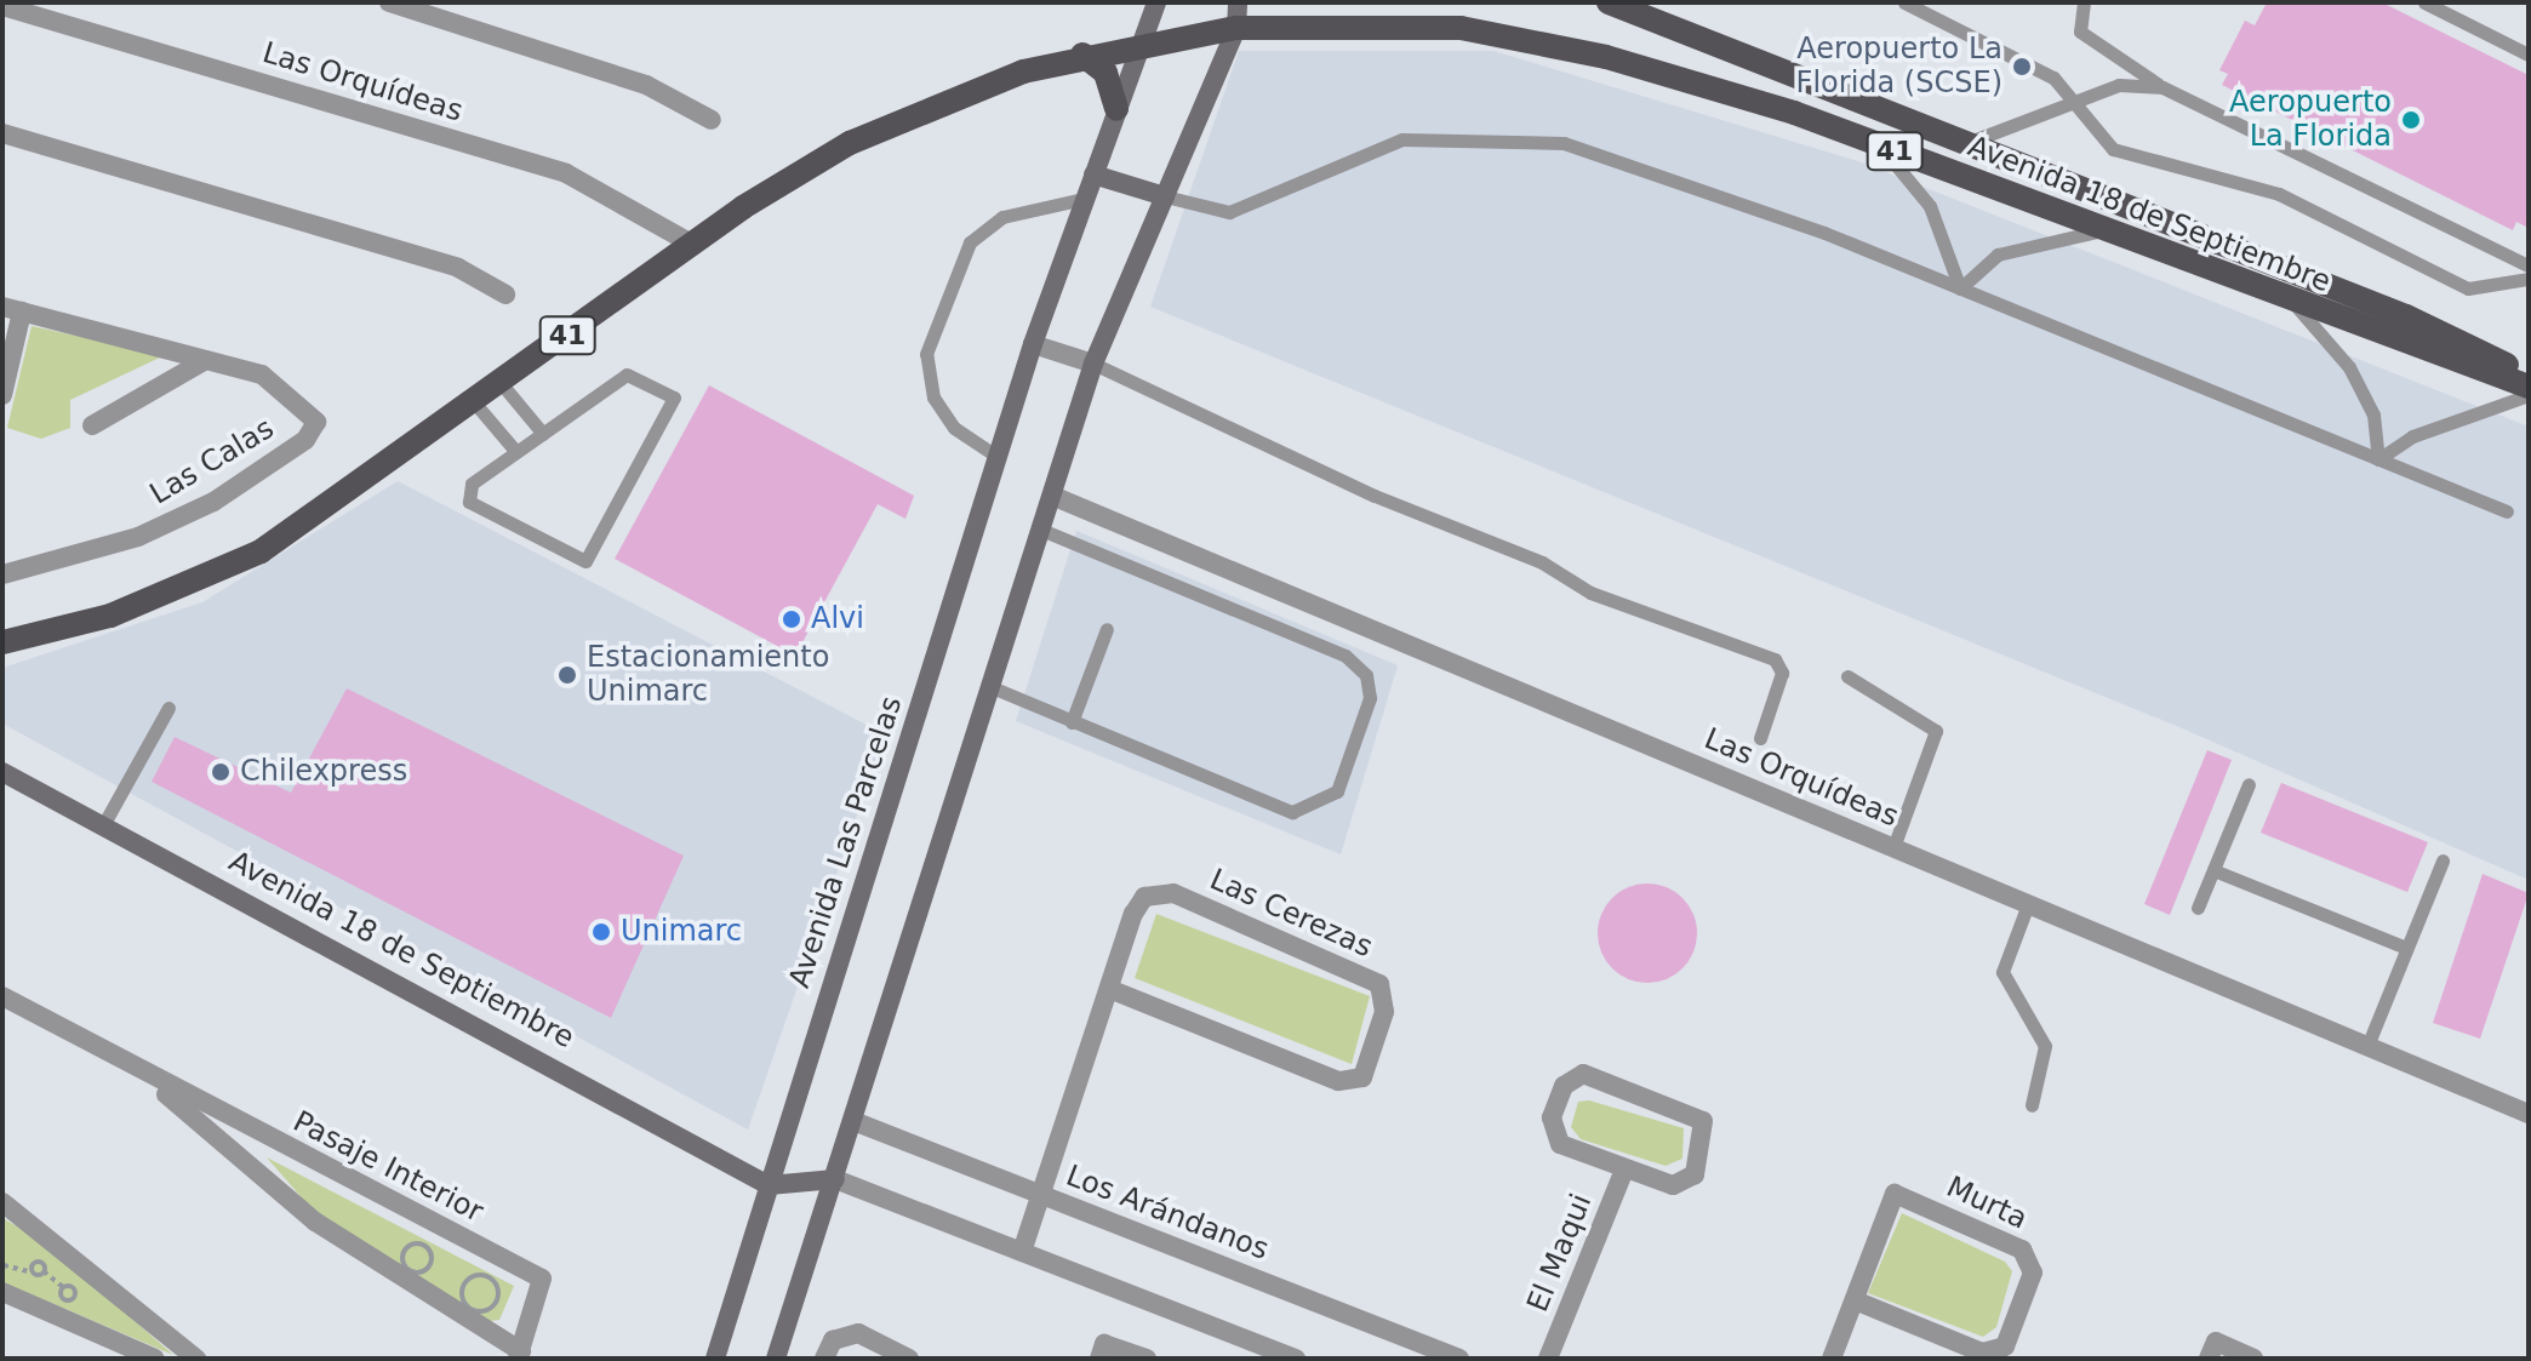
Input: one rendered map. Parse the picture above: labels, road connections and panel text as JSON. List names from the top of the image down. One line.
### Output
{"streets":{"main road":["41","Avenida 18 de Septiembre","Avenida Las Parcelas"],"street":["Las Orquídeas","Las Calas","Las Cerezas","Pasaje Interior","Murta","Los Arándanos","El Maqui"]},"crossings":[["Las Orquídeas","Avenida 18 de Septiembre"],["Avenida 18 de Septiembre","Avenida Las Parcelas"],["Las Cerezas","Los Arándanos"]],"places":["Aeropuerto La Florida (SCSE)","Aeropuerto La Florida","Alvi","Estacionamiento Unimarc","Chilexpress","Unimarc"]}
